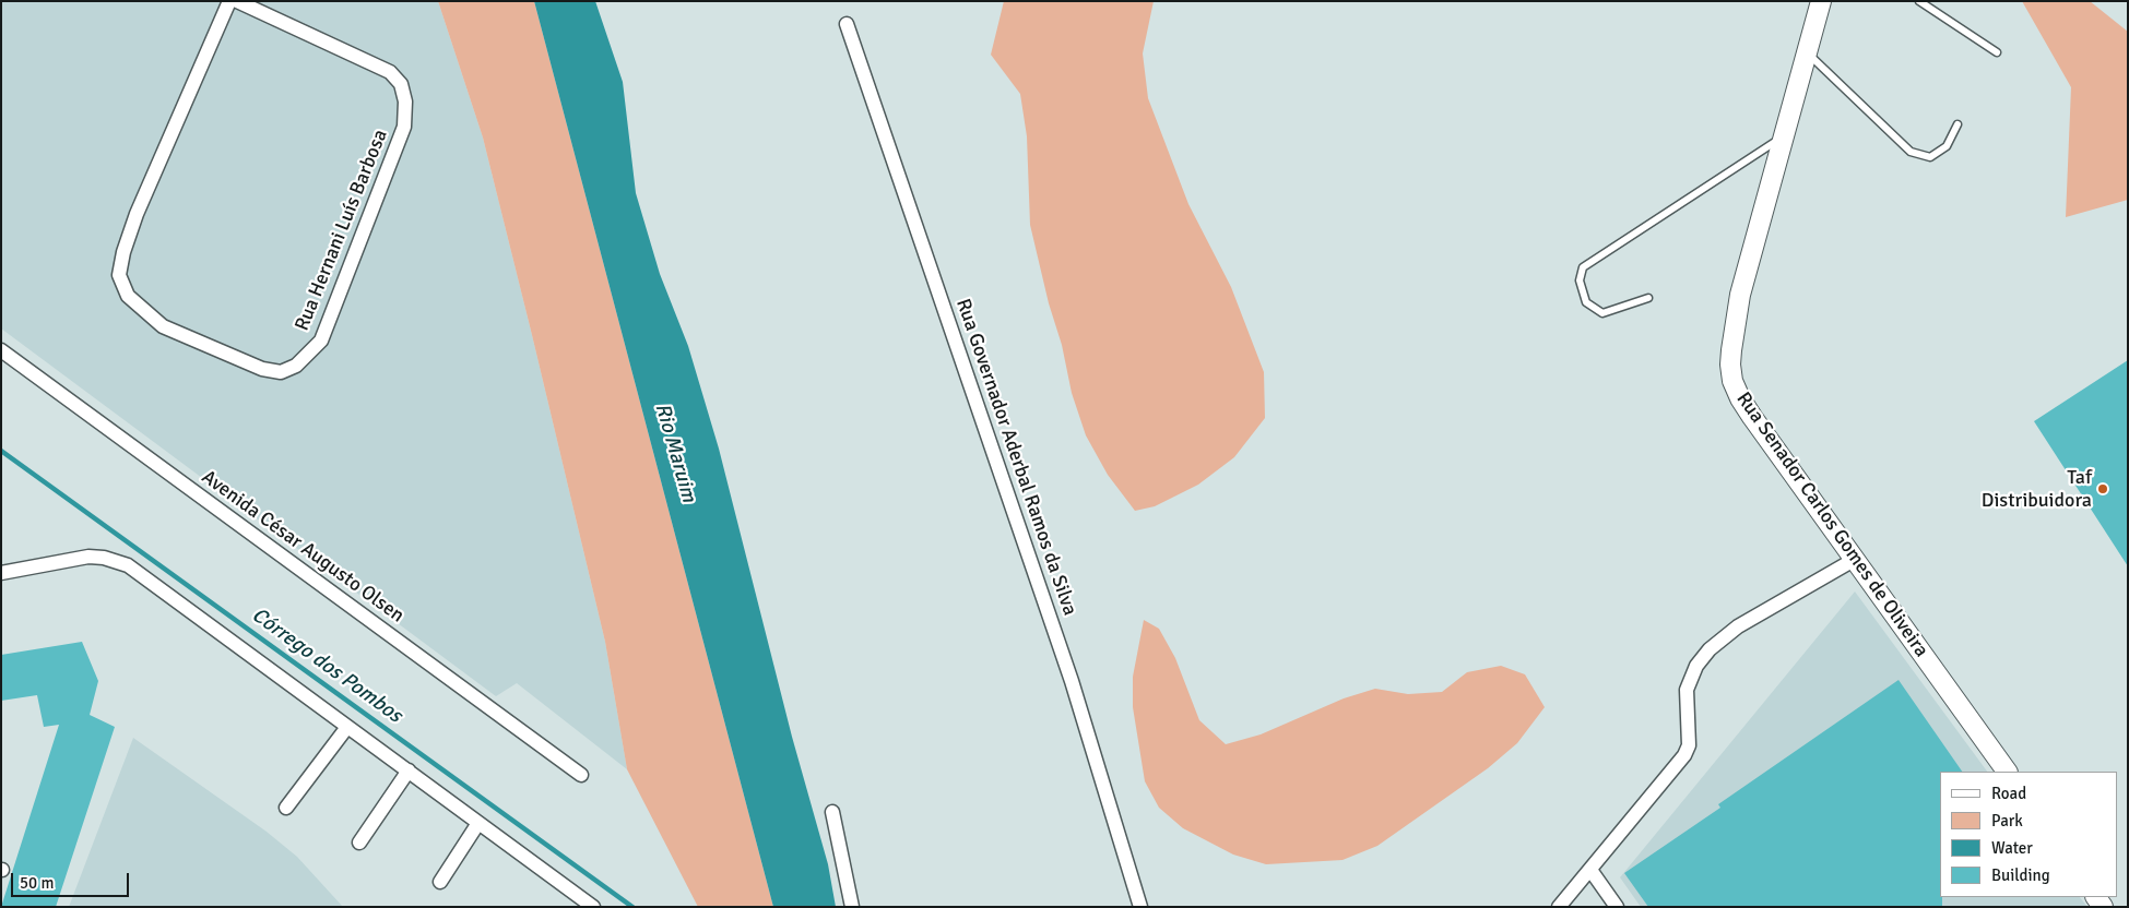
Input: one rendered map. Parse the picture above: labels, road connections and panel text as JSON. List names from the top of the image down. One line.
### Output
{"streets":{"main road":["Rua Senador Carlos Gomes de Oliveira"],"street":["Rua Hernani Luís Barbosa","Rua Governador Aderbal Ramos da Silva","Avenida César Augusto Olsen"]},"water":["Rio Maruim","Córrego dos Pombos"],"places":["Taf Distribuidora"],"legend":["Road","Park","Water","Building"],"scale_bar":"50 m"}
